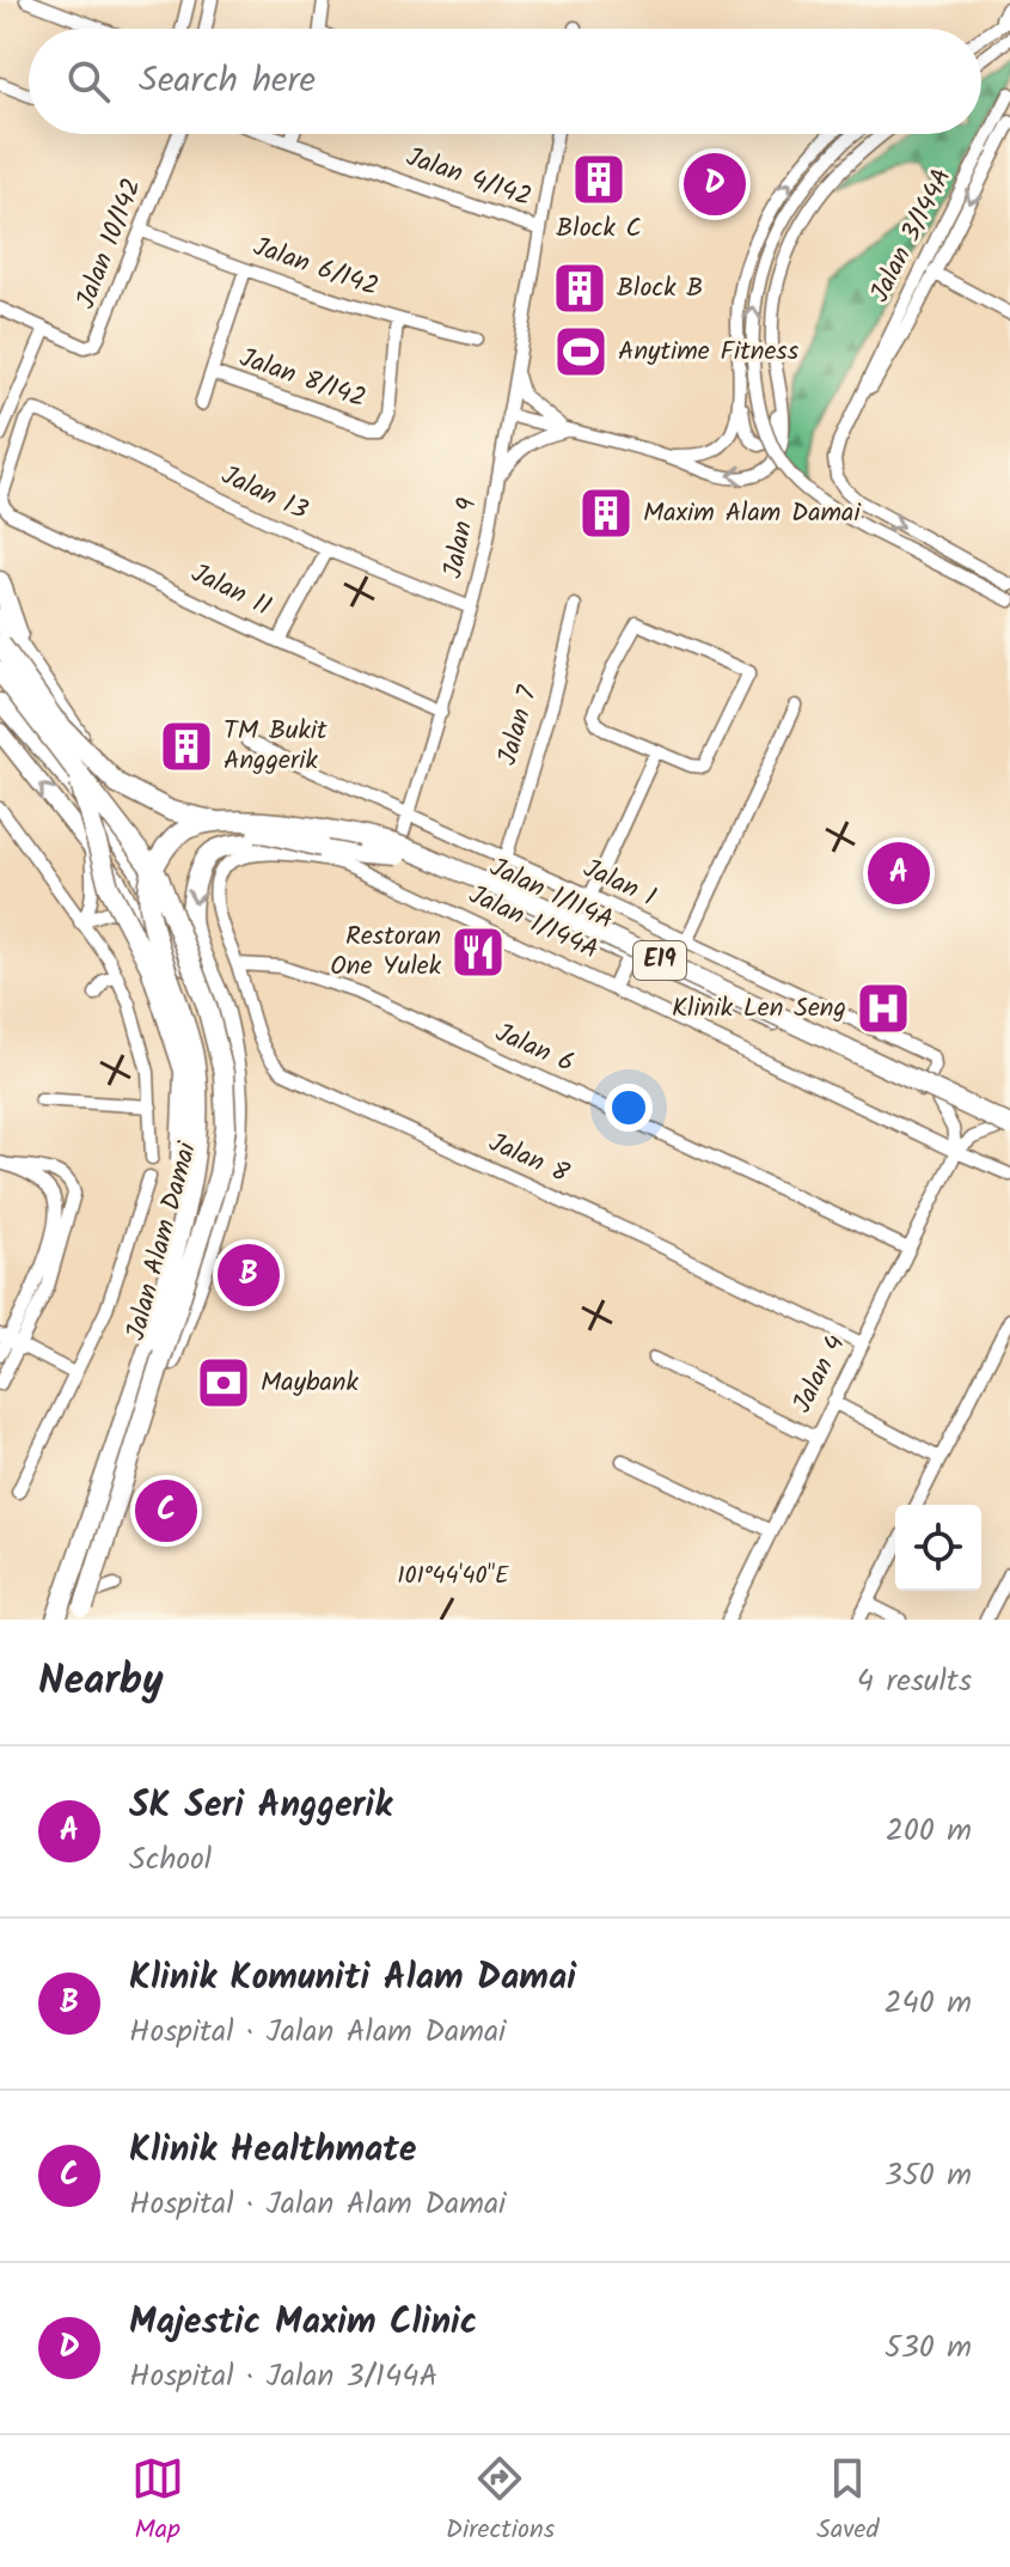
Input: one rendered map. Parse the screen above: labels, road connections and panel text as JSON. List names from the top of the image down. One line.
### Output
{"streets":{"highway":["E19"],"main road":["Jalan Alam Damai"],"street":["Jalan 4/142","Jalan 3/144A","Jalan 10/142","Jalan 6/142","Jalan 8/142","Jalan 13","Jalan 9","Jalan 11","Jalan 7","Jalan 1","Jalan 1/114A","Jalan 1/144A","Jalan 6","Jalan 8","Jalan 4"]},"crossings":[["Jalan 4/142","Jalan 9"],["Jalan 10/142","Jalan 6/142"],["Jalan 6/142","Jalan 8/142"],["Jalan 13","Jalan 9"],["Jalan 13","Jalan 11"],["Jalan 9","Jalan 11"],["Jalan 9","Jalan 1"],["Jalan 9","Jalan 1/114A"],["Jalan 7","Jalan 1"],["Jalan 1","Jalan 1/114A"],["Jalan 1/114A","E19"],["Jalan 1/114A","Jalan Alam Damai"],["Jalan 1/144A","Jalan 6"],["Jalan 1/144A","Jalan 8"],["Jalan 1/144A","Jalan 4"],["Jalan 6","Jalan 8"],["Jalan 6","Jalan 4"],["Jalan 8","Jalan 4"]],"places":{"building":["Block C","Block B","Maxim Alam Damai","TM Bukit Anggerik"],"sports":["Anytime Fitness"],"restaurant":["Restoran One Yulek"],"hospital":["Klinik Len Seng"],"bank":["Maybank"]},"page":{"search":"Search here","pins":["D","A","B","C"],"heading":["Nearby","4 results"],"list":[{"mark":"A","name":"SK Seri Anggerik","note":"School","value":"200 m"},{"mark":"B","name":"Klinik Komuniti Alam Damai","note":"Hospital · Jalan Alam Damai","value":"240 m"},{"mark":"C","name":"Klinik Healthmate","note":"Hospital · Jalan Alam Damai","value":"350 m"},{"mark":"D","name":"Majestic Maxim Clinic","note":"Hospital · Jalan 3/144A","value":"530 m"}],"nav":["Map","Directions","Saved"]},"coordinates":["101°44'40\"E"]}
